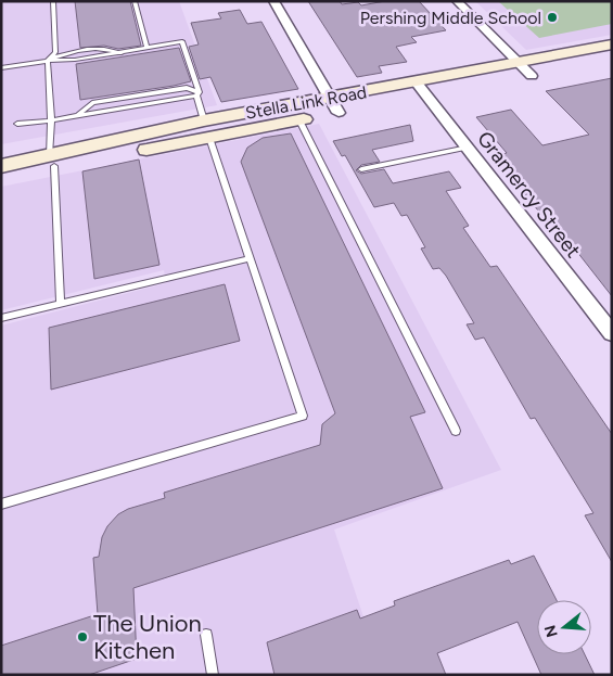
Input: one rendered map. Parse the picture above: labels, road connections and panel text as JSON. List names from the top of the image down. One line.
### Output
{"streets":{"main road":["Stella Link Road"],"street":["Gramercy Street"]},"crossings":[["Stella Link Road","Gramercy Street"]],"places":["Pershing Middle School","The Union Kitchen"],"north":"left"}
